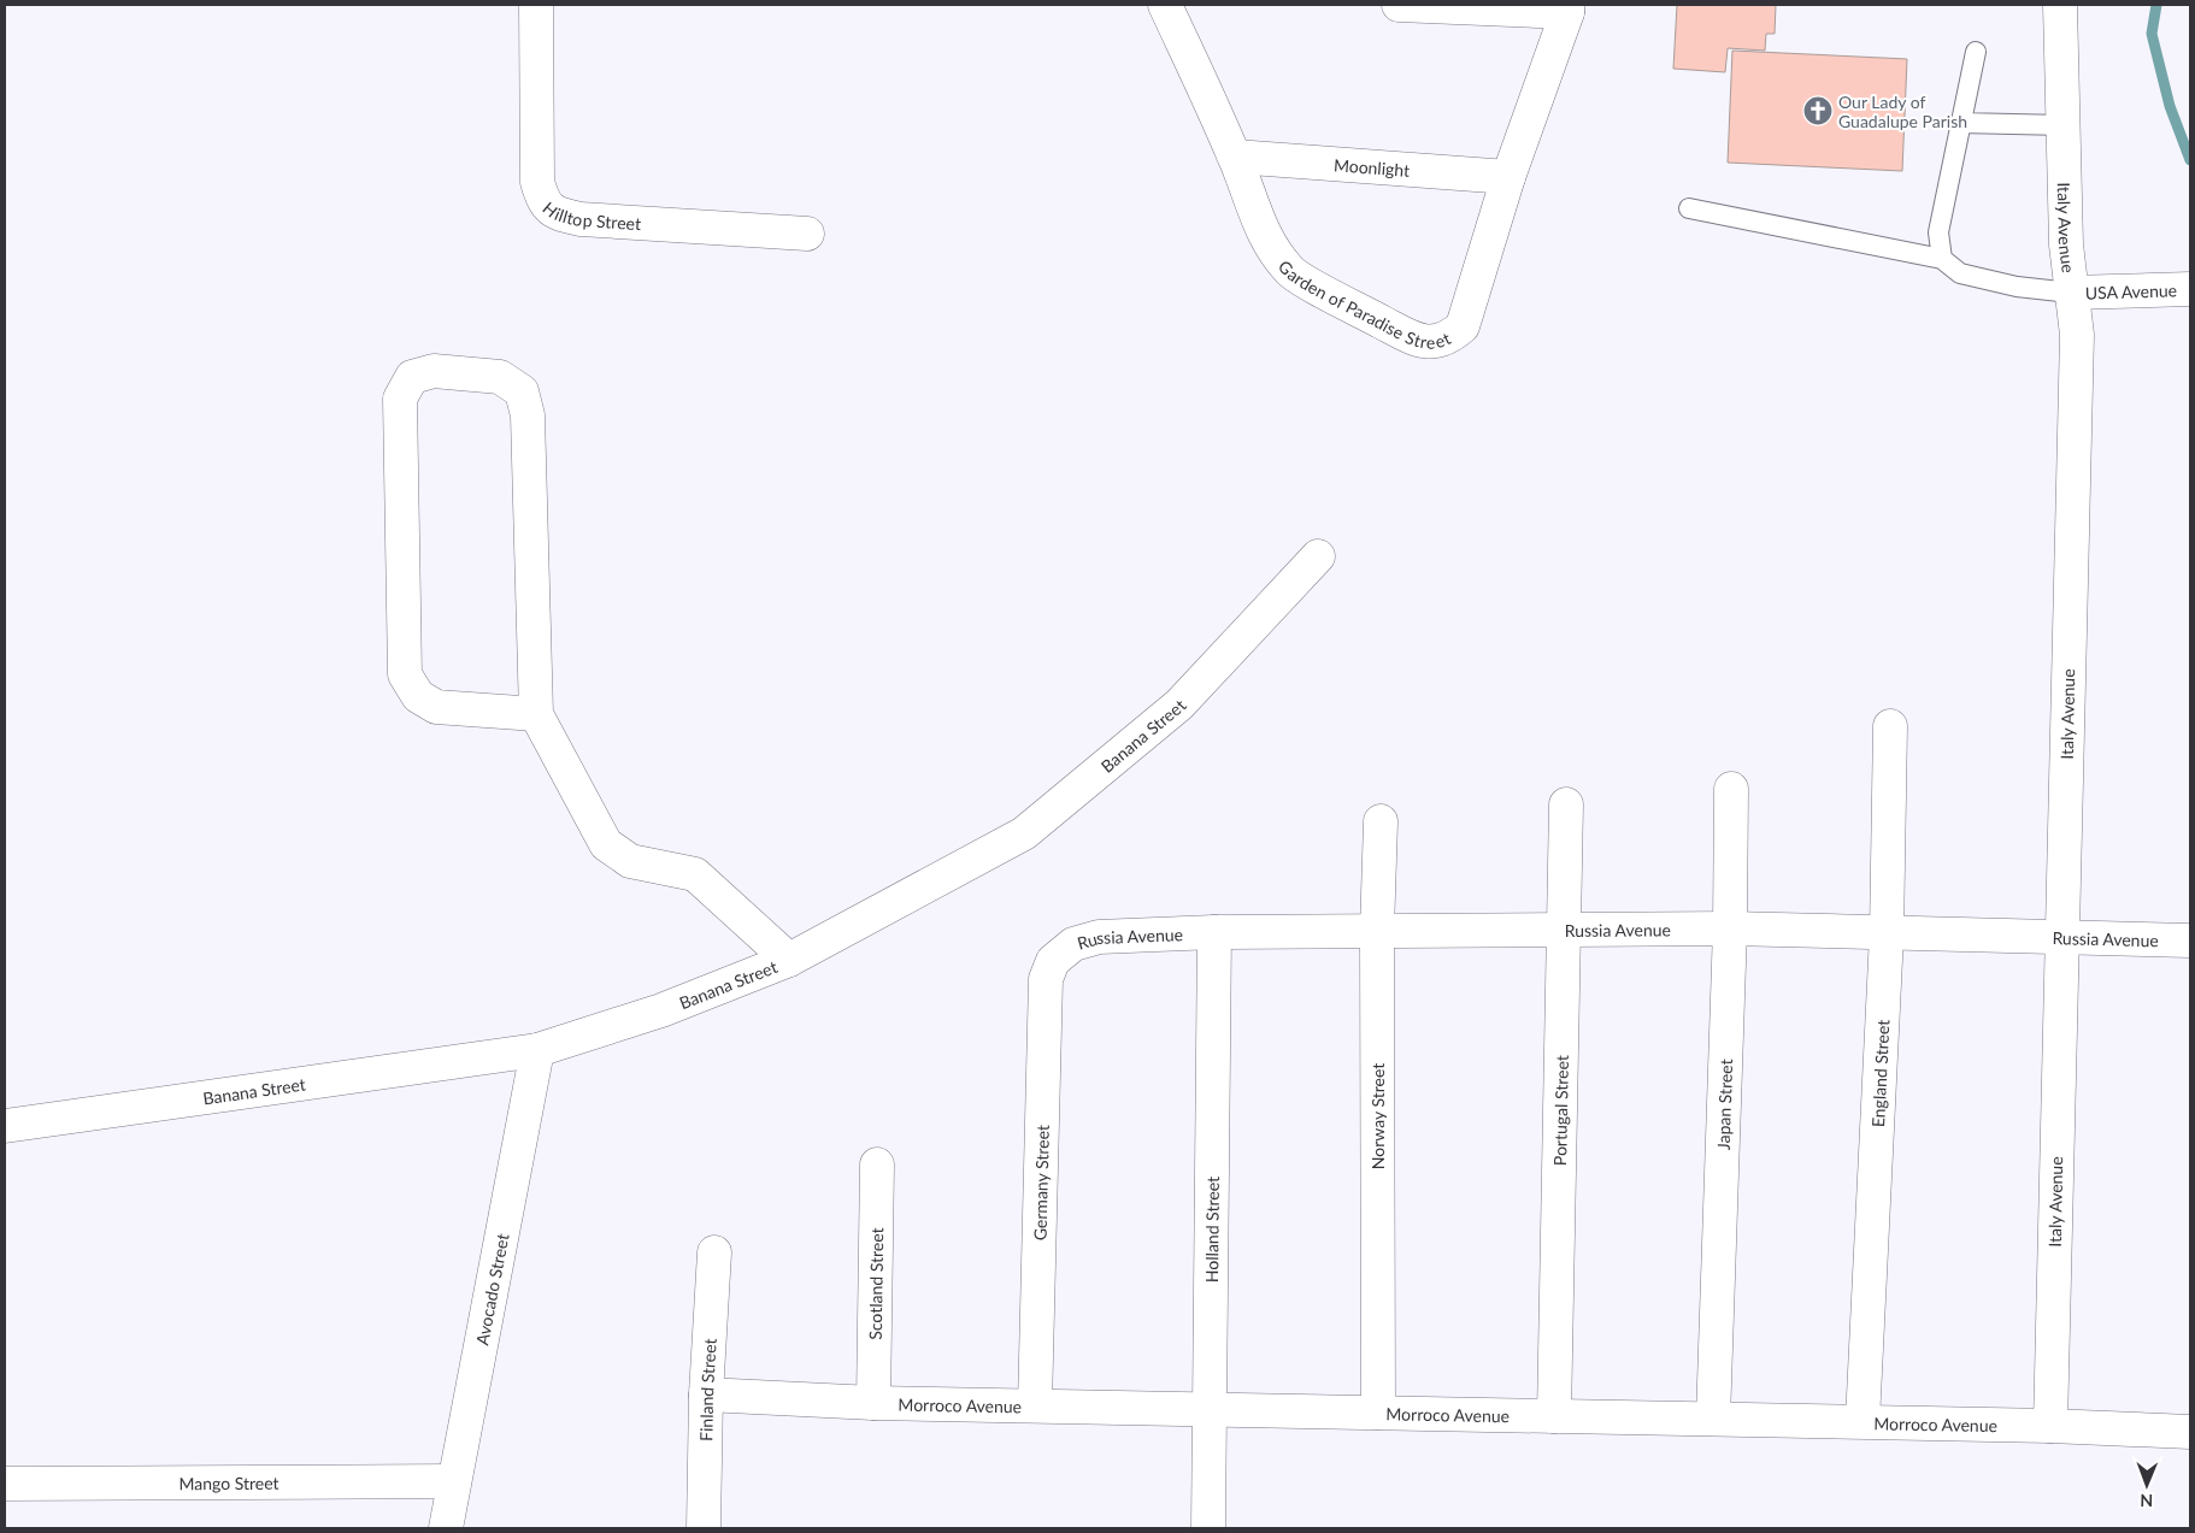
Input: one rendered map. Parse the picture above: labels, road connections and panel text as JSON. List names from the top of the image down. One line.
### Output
{"streets":{"street":["Moonlight","Hilltop Street","Italy Avenue","USA Avenue","Garden of Paradise Street","Banana Street","Russia Avenue","England Street","Japan Street","Portugal Street","Norway Street","Germany Street","Holland Street","Scotland Street","Avocado Street","Finland Street","Morroco Avenue","Mango Street"]},"crossings":[["Moonlight","Garden of Paradise Street"],["Italy Avenue","USA Avenue"],["Italy Avenue","Russia Avenue"],["Italy Avenue","Morroco Avenue"],["Banana Street","Avocado Street"],["Russia Avenue","England Street"],["Russia Avenue","Japan Street"],["Russia Avenue","Portugal Street"],["Russia Avenue","Norway Street"],["Russia Avenue","Germany Street"],["Russia Avenue","Holland Street"],["England Street","Morroco Avenue"],["Japan Street","Morroco Avenue"],["Portugal Street","Morroco Avenue"],["Norway Street","Morroco Avenue"],["Germany Street","Morroco Avenue"],["Holland Street","Morroco Avenue"],["Scotland Street","Morroco Avenue"],["Avocado Street","Mango Street"],["Finland Street","Morroco Avenue"]],"places":{"church":["Our Lady of Guadalupe Parish"]},"north":"bottom"}
